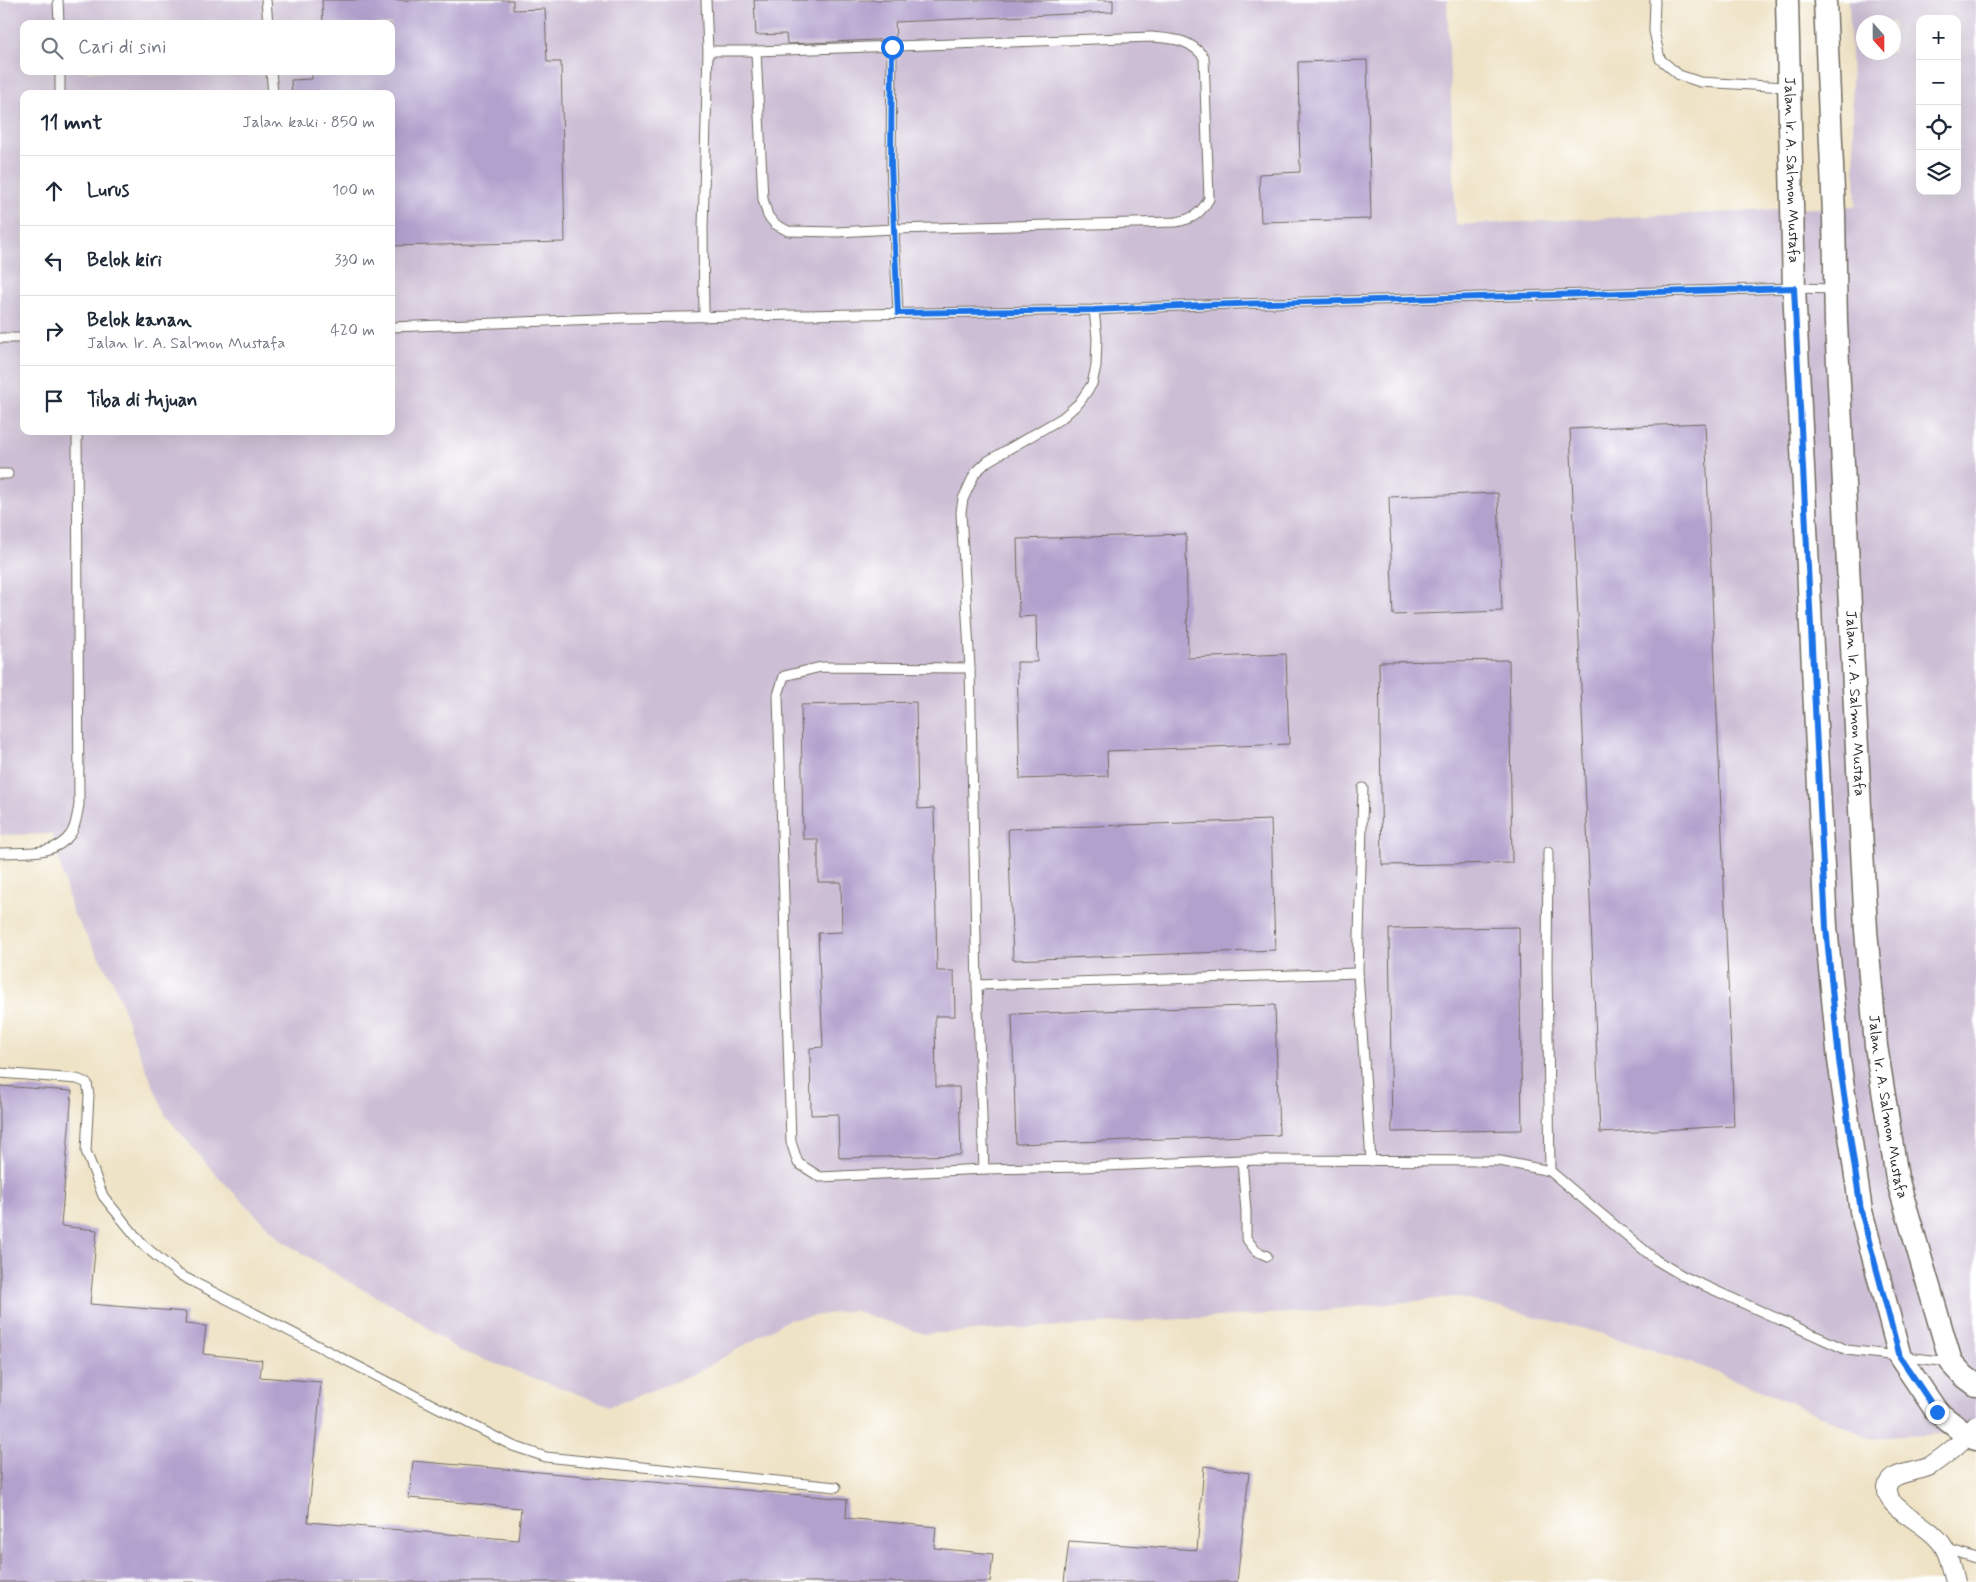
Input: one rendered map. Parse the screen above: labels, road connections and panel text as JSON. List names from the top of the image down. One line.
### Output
{"streets":{"street":["Jalan Ir. A. Salmon Mustafa"]},"north":"bottom","page":{"map_buttons":["+","−"],"search":"Cari di sini","heading":["11 mnt","Jalan kaki · 850 m"],"list":[["Lurus","100 m"],["Belok kiri","330 m"],["Belok kanan","Jalan Ir. A. Salmon Mustafa","420 m"],"Tiba di tujuan"]}}
